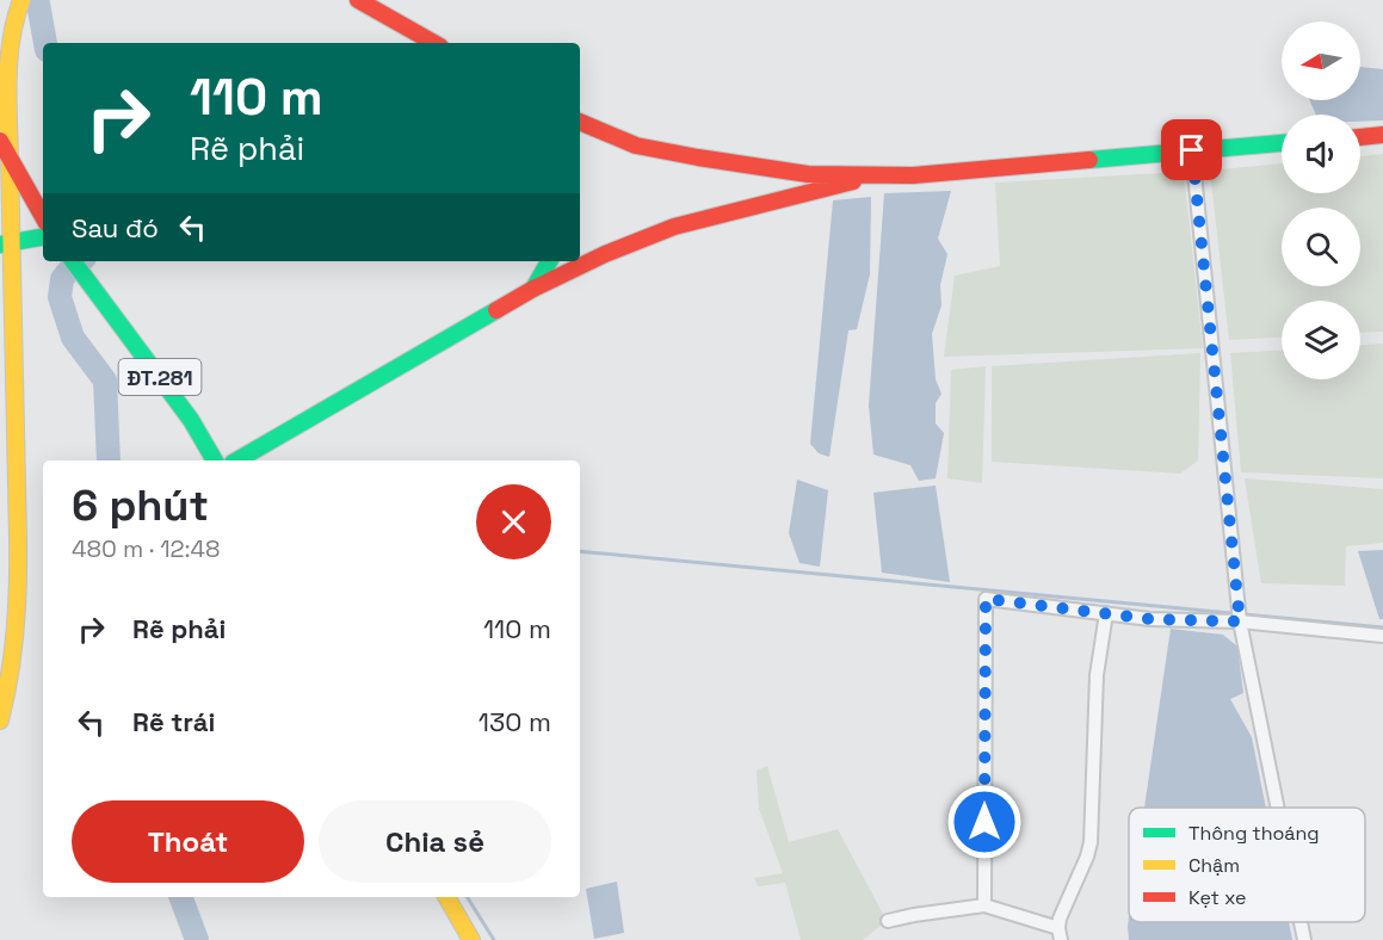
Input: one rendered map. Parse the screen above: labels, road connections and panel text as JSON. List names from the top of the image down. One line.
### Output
{"streets":{"main road":["ĐT.281"]},"legend":["Thông thoáng","Chậm","Kẹt xe"],"north":"left","page":{"turn":["110 m","Rẽ phải"],"then":"Sau đó","heading":["6 phút","480 m · 12:48"],"list":[{"name":"Rẽ phải","value":"110 m"},{"name":"Rẽ trái","value":"130 m"}],"buttons":["Thoát","Chia sẻ"]}}
